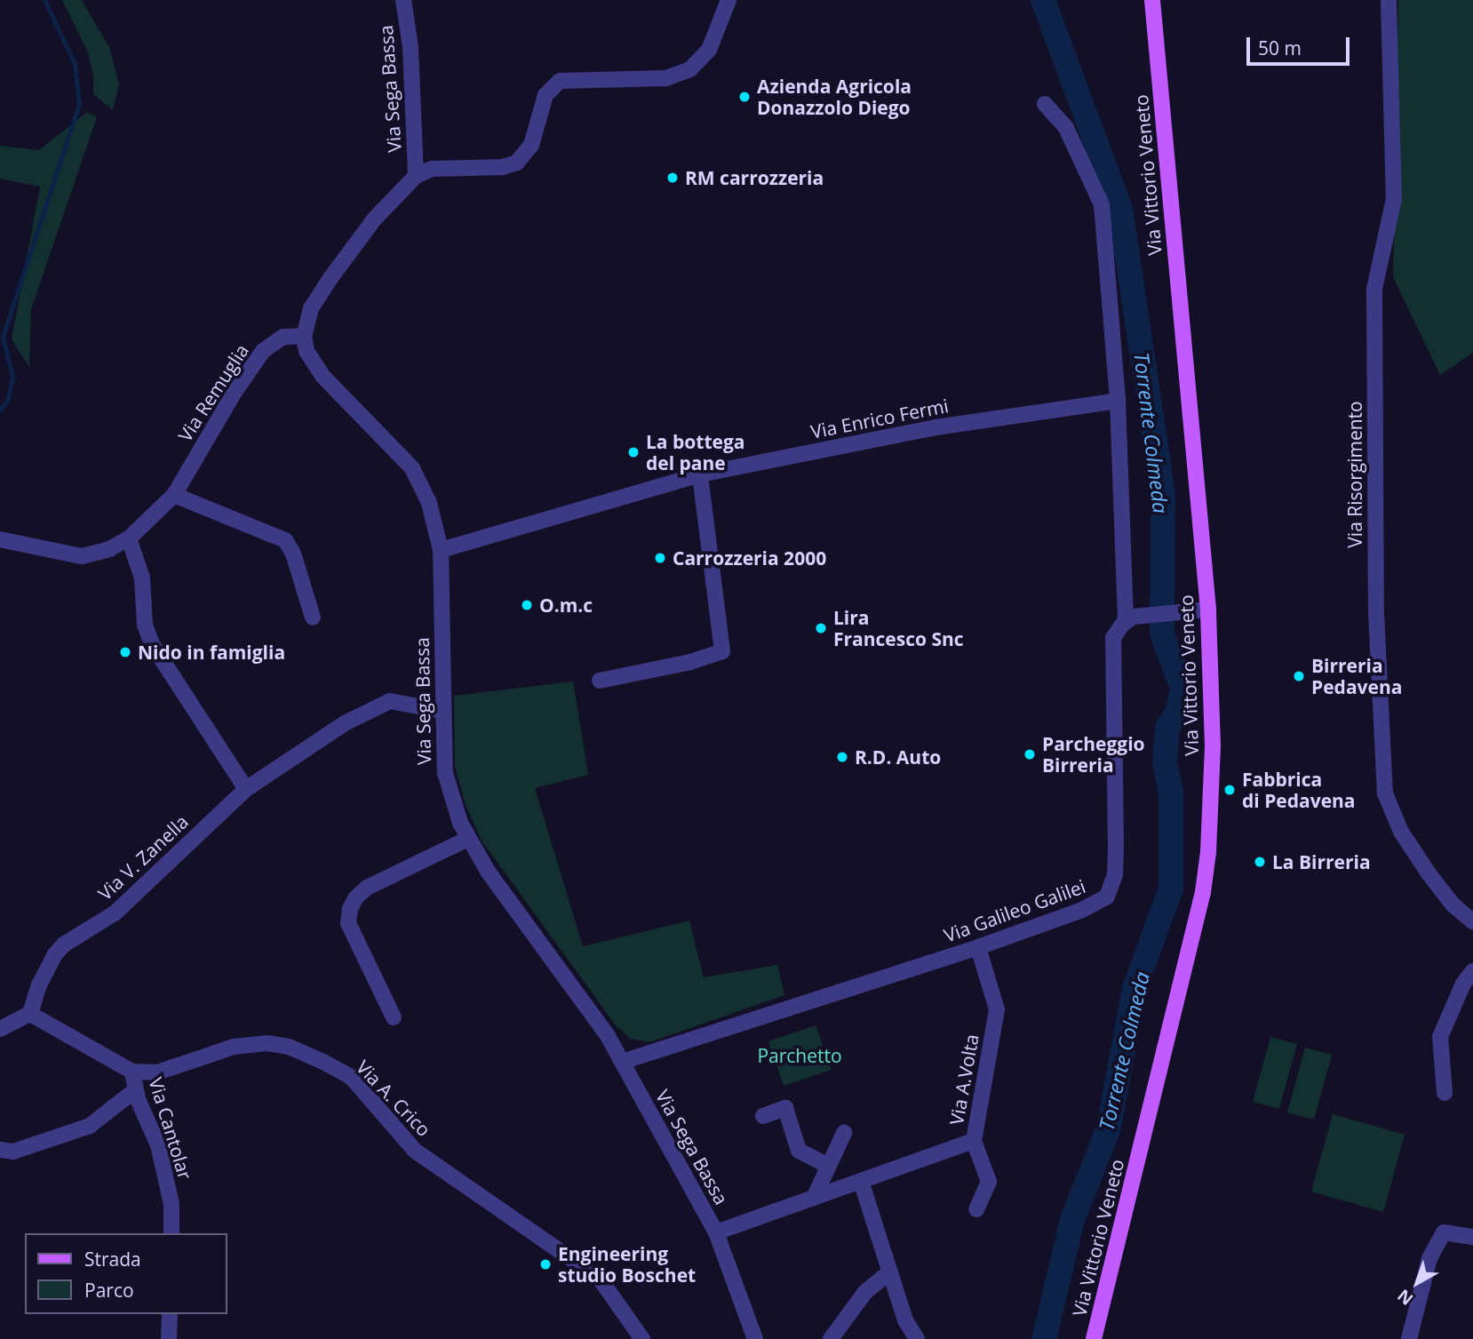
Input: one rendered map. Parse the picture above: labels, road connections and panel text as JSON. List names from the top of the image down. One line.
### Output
{"streets":{"main road":["Via Vittorio Veneto"],"street":["Via Sega Bassa","Via Remuglia","Via Enrico Fermi","Via Risorgimento","Via V. Zanella","Via Galileo Galilei","Via A.Volta","Via A. Crico","Via Cantolar"]},"crossings":[["Via Sega Bassa","Via Remuglia"],["Via Sega Bassa","Via Enrico Fermi"],["Via Sega Bassa","Via V. Zanella"],["Via Sega Bassa","Via Galileo Galilei"],["Via Sega Bassa","Via A.Volta"],["Via Galileo Galilei","Via A.Volta"],["Via A. Crico","Via Cantolar"]],"water":["Torrente Colmeda"],"parks":["Parchetto"],"places":["Azienda Agricola Donazzolo Diego","RM carrozzeria","La bottega del pane","Carrozzeria 2000","O.m.c","Lira Francesco Snc","Nido in famiglia","Birreria Pedavena","Parcheggio Birreria","R.D. Auto","Fabbrica di Pedavena","La Birreria","Engineering studio Boschet"],"legend":["Strada","Parco"],"scale_bar":"50 m","north":"bottom left"}
